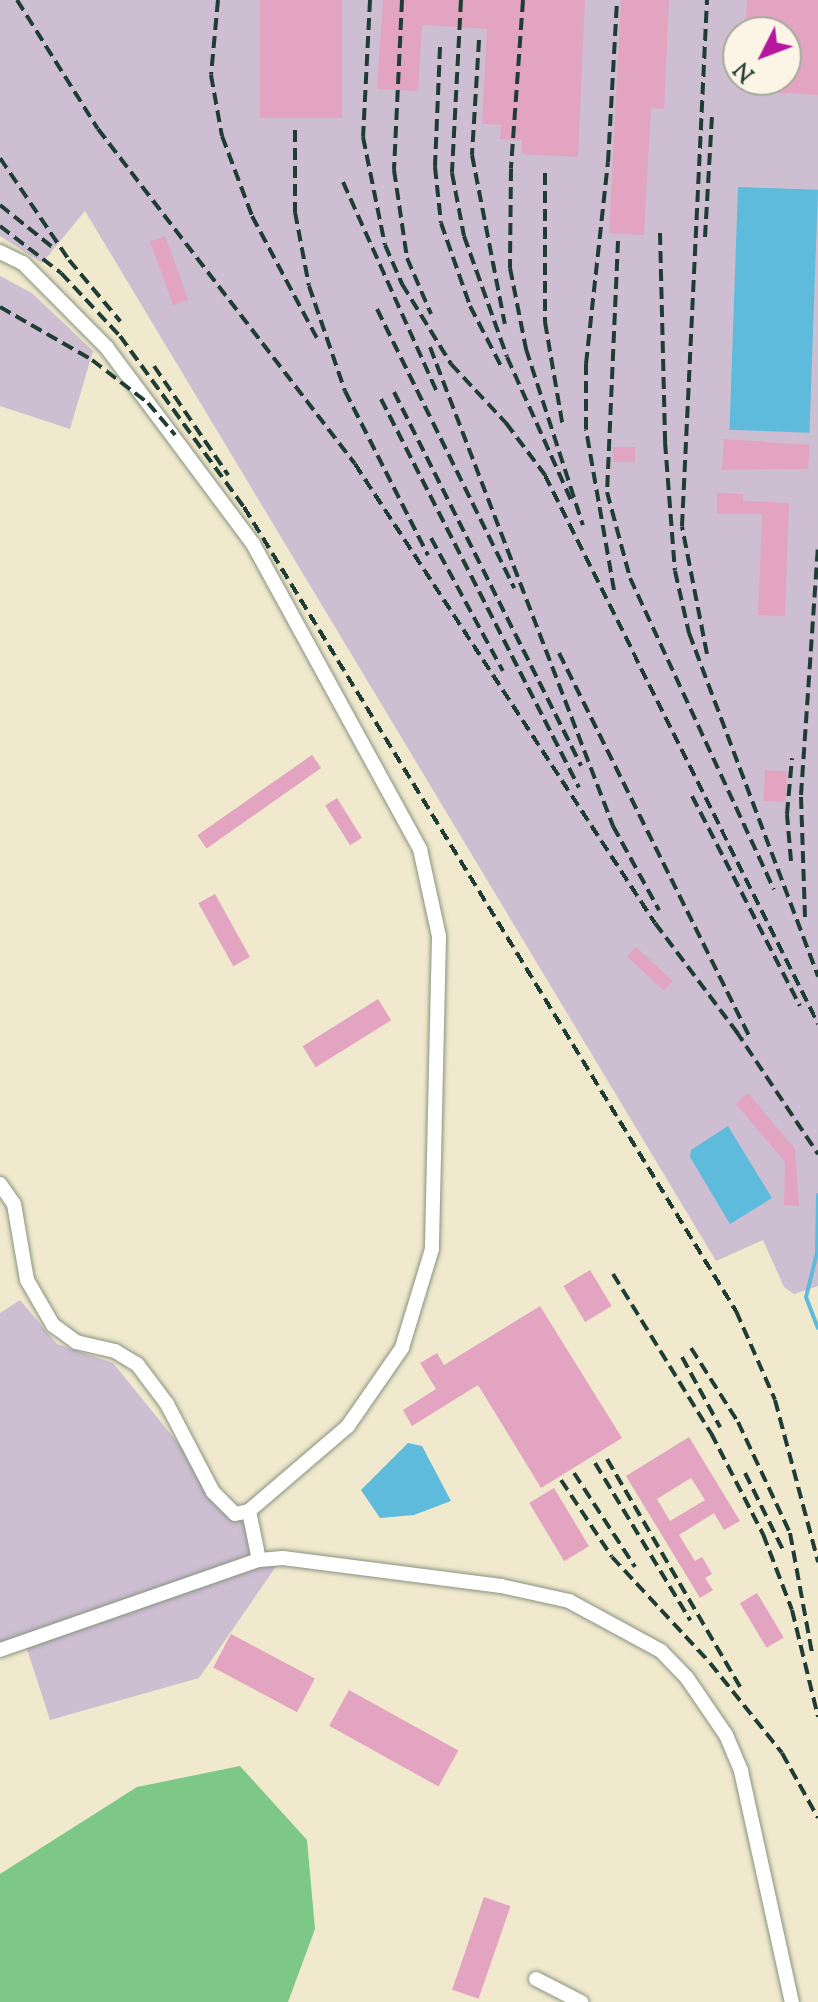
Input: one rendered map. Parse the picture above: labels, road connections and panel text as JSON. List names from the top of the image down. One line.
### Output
{"north":"bottom left"}
